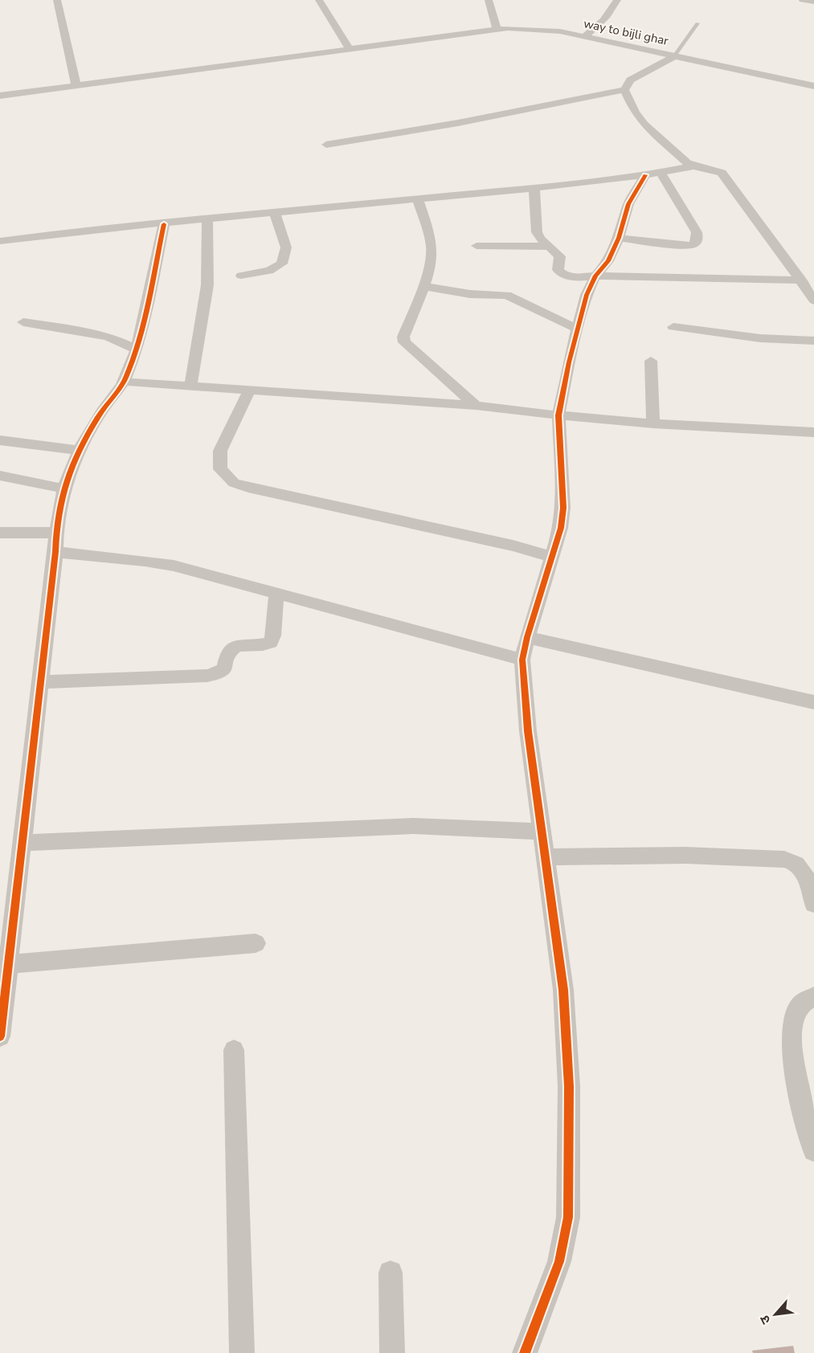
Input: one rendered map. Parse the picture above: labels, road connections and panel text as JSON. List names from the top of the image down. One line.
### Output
{"streets":{"street":["way to bijli ghar"]},"north":"bottom left"}
